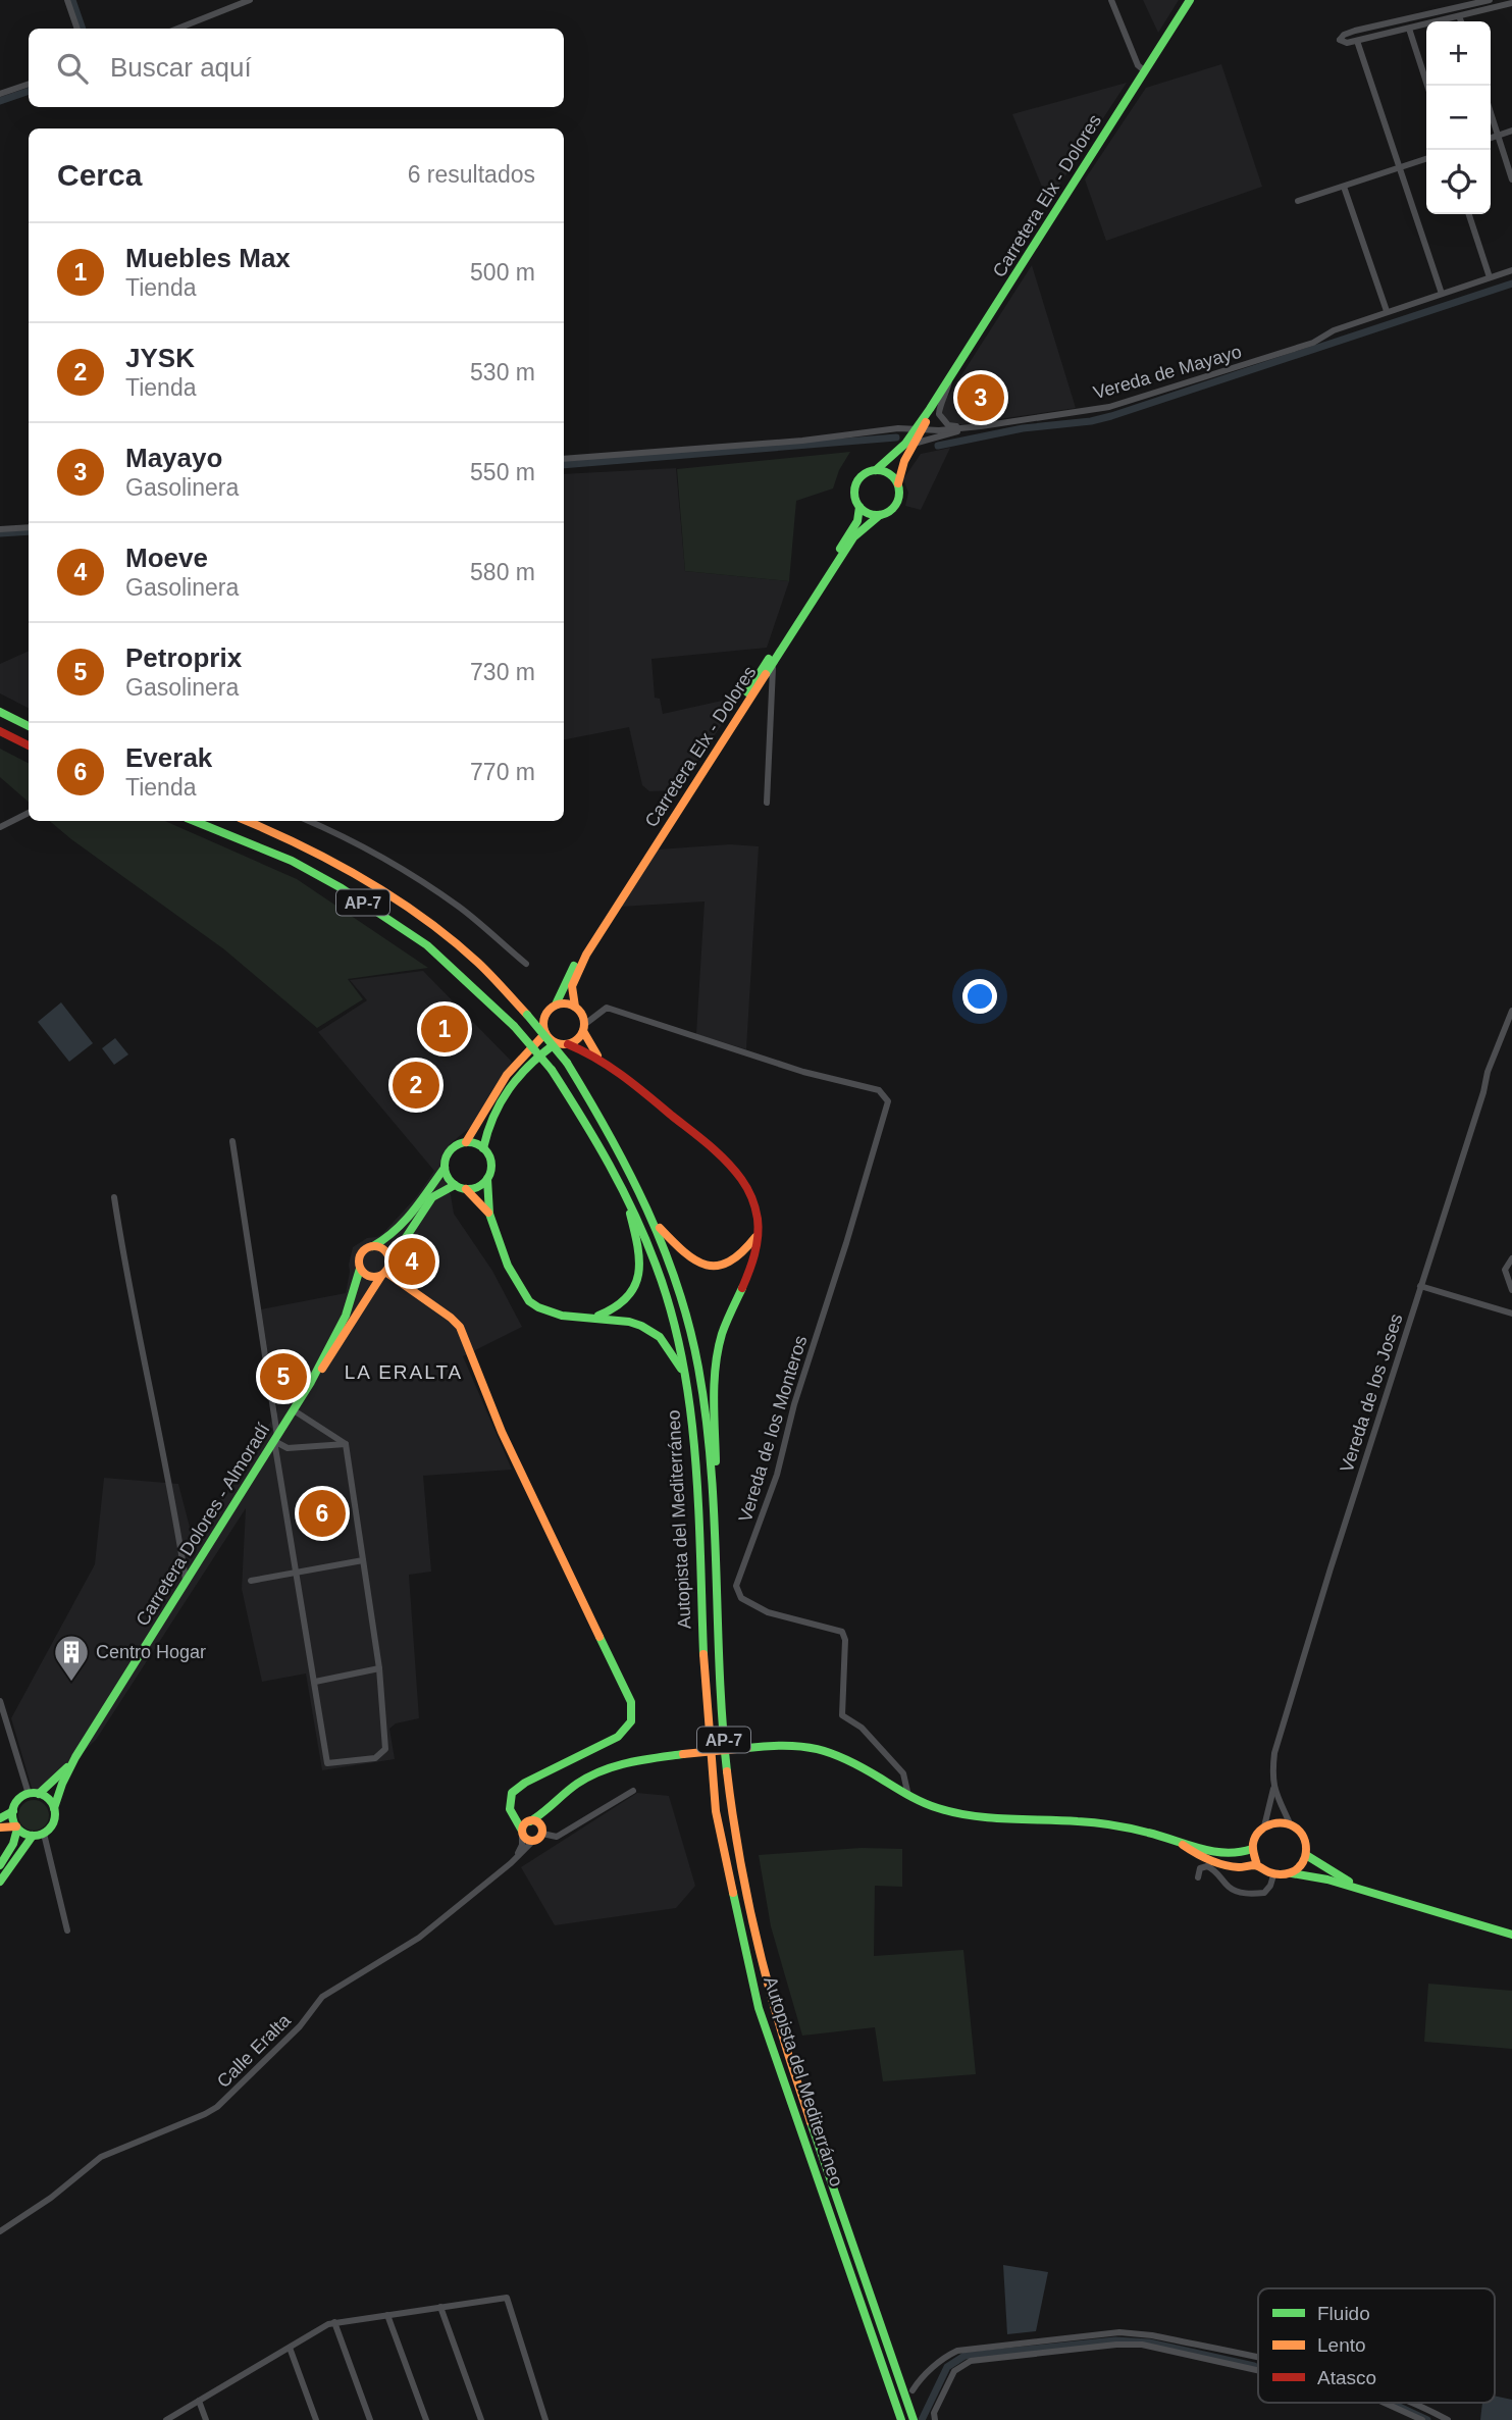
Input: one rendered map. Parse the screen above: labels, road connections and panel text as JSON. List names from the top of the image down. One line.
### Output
{"streets":{"main road":["Carretera Elx - Dolores","AP-7","Autopista del Mediterráneo","Carretera Dolores - Almoradí"],"street":["Vereda de Mayayo","Vereda de los Joses","Vereda de los Monteros","Calle Eralta"]},"crossings":[["Carretera Elx - Dolores","Vereda de Mayayo"],["Carretera Elx - Dolores","Vereda de los Monteros"]],"districts":["LA ERALTA"],"places":{"building":["Centro Hogar"]},"legend":["Fluido","Lento","Atasco"],"page":{"map_buttons":["+","−"],"search":"Buscar aquí","heading":["Cerca","6 resultados"],"list":[{"mark":"1","name":"Muebles Max","note":"Tienda","value":"500 m"},{"mark":"2","name":"JYSK","note":"Tienda","value":"530 m"},{"mark":"3","name":"Mayayo","note":"Gasolinera","value":"550 m"},{"mark":"4","name":"Moeve","note":"Gasolinera","value":"580 m"},{"mark":"5","name":"Petroprix","note":"Gasolinera","value":"730 m"},{"mark":"6","name":"Everak","note":"Tienda","value":"770 m"}],"pins":["3","1","2","4","5","6"]}}
